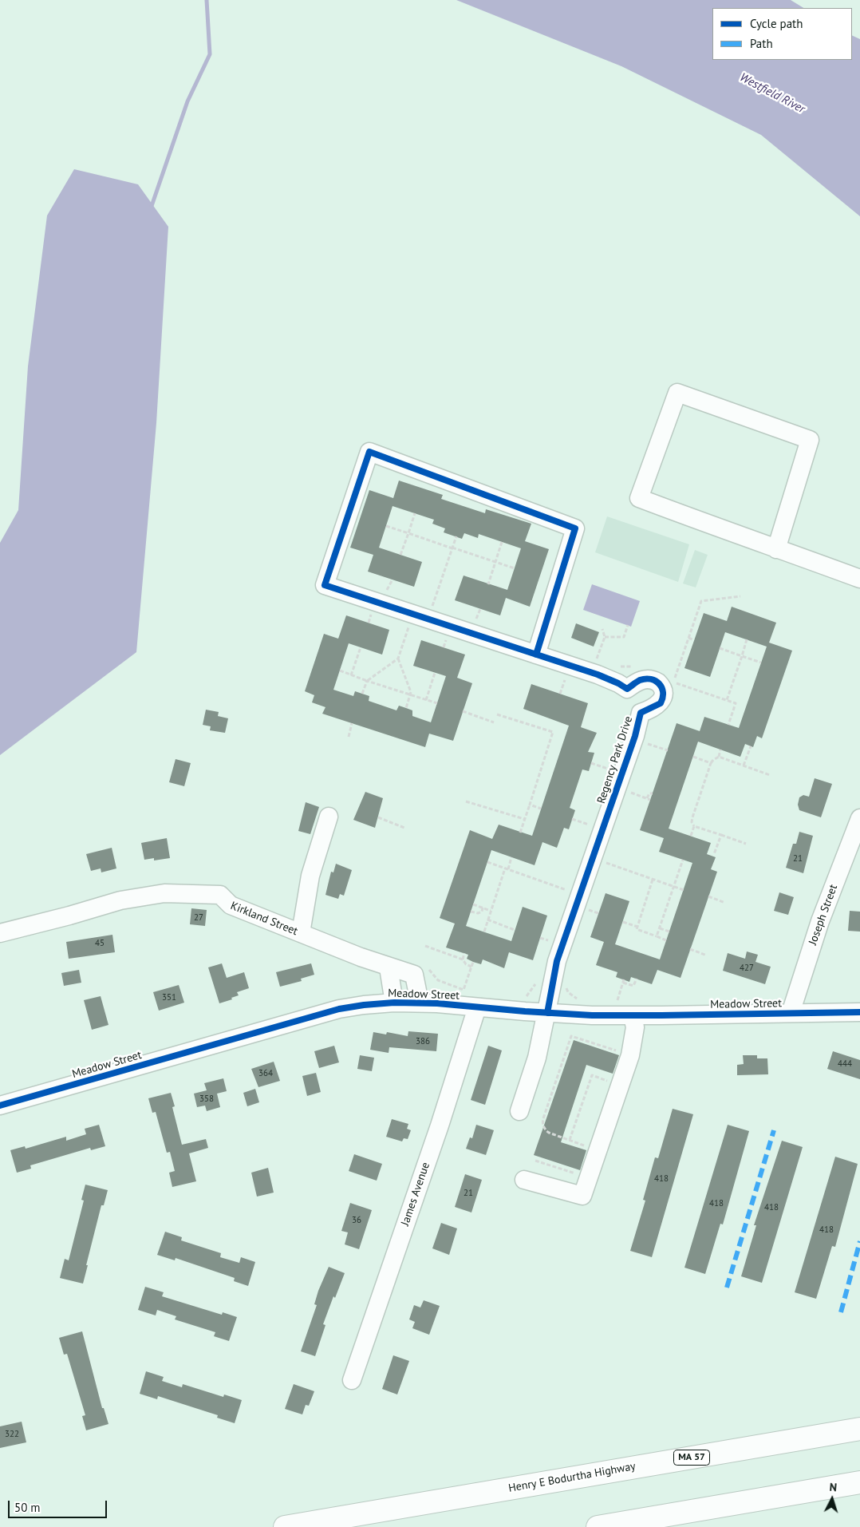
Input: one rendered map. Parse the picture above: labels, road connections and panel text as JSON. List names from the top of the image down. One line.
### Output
{"streets":{"highway":["MA 57","Henry E Bodurtha Highway"],"street":["Regency Park Drive","Joseph Street","Kirkland Street","Meadow Street","James Avenue"]},"crossings":[["Regency Park Drive","Meadow Street"],["Joseph Street","Meadow Street"],["Kirkland Street","Meadow Street"],["Meadow Street","James Avenue"]],"water":["Westfield River"],"house_numbers":["21","27","45","427","351","386","444","364","358","418","21","418","418","36","418","322"],"legend":["Cycle path","Path"],"scale_bar":"50 m","north":"top"}
